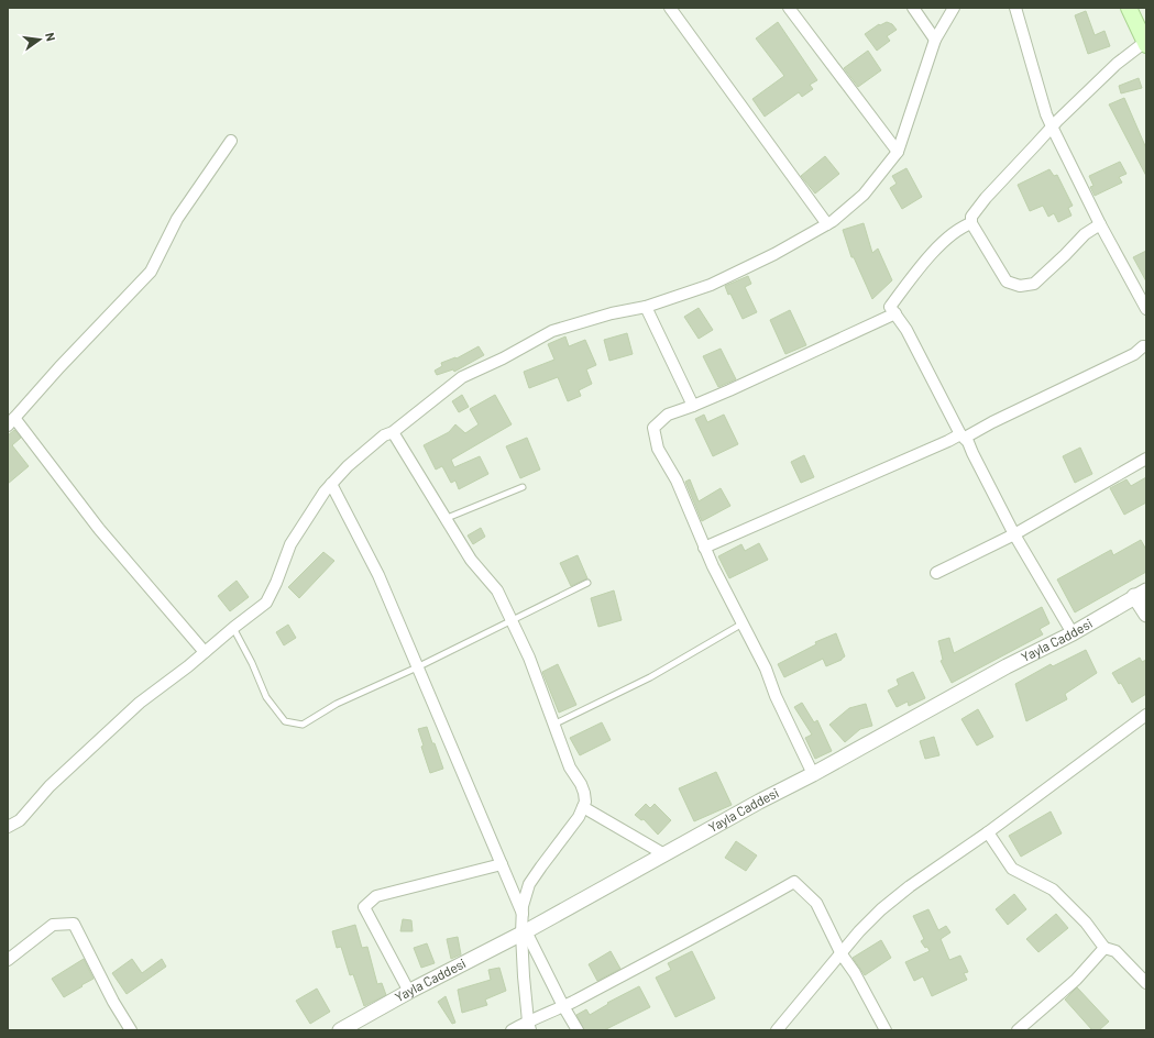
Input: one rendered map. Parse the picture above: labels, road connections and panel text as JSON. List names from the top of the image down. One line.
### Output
{"streets":{"street":["Yayla Caddesi"]},"north":"right"}
